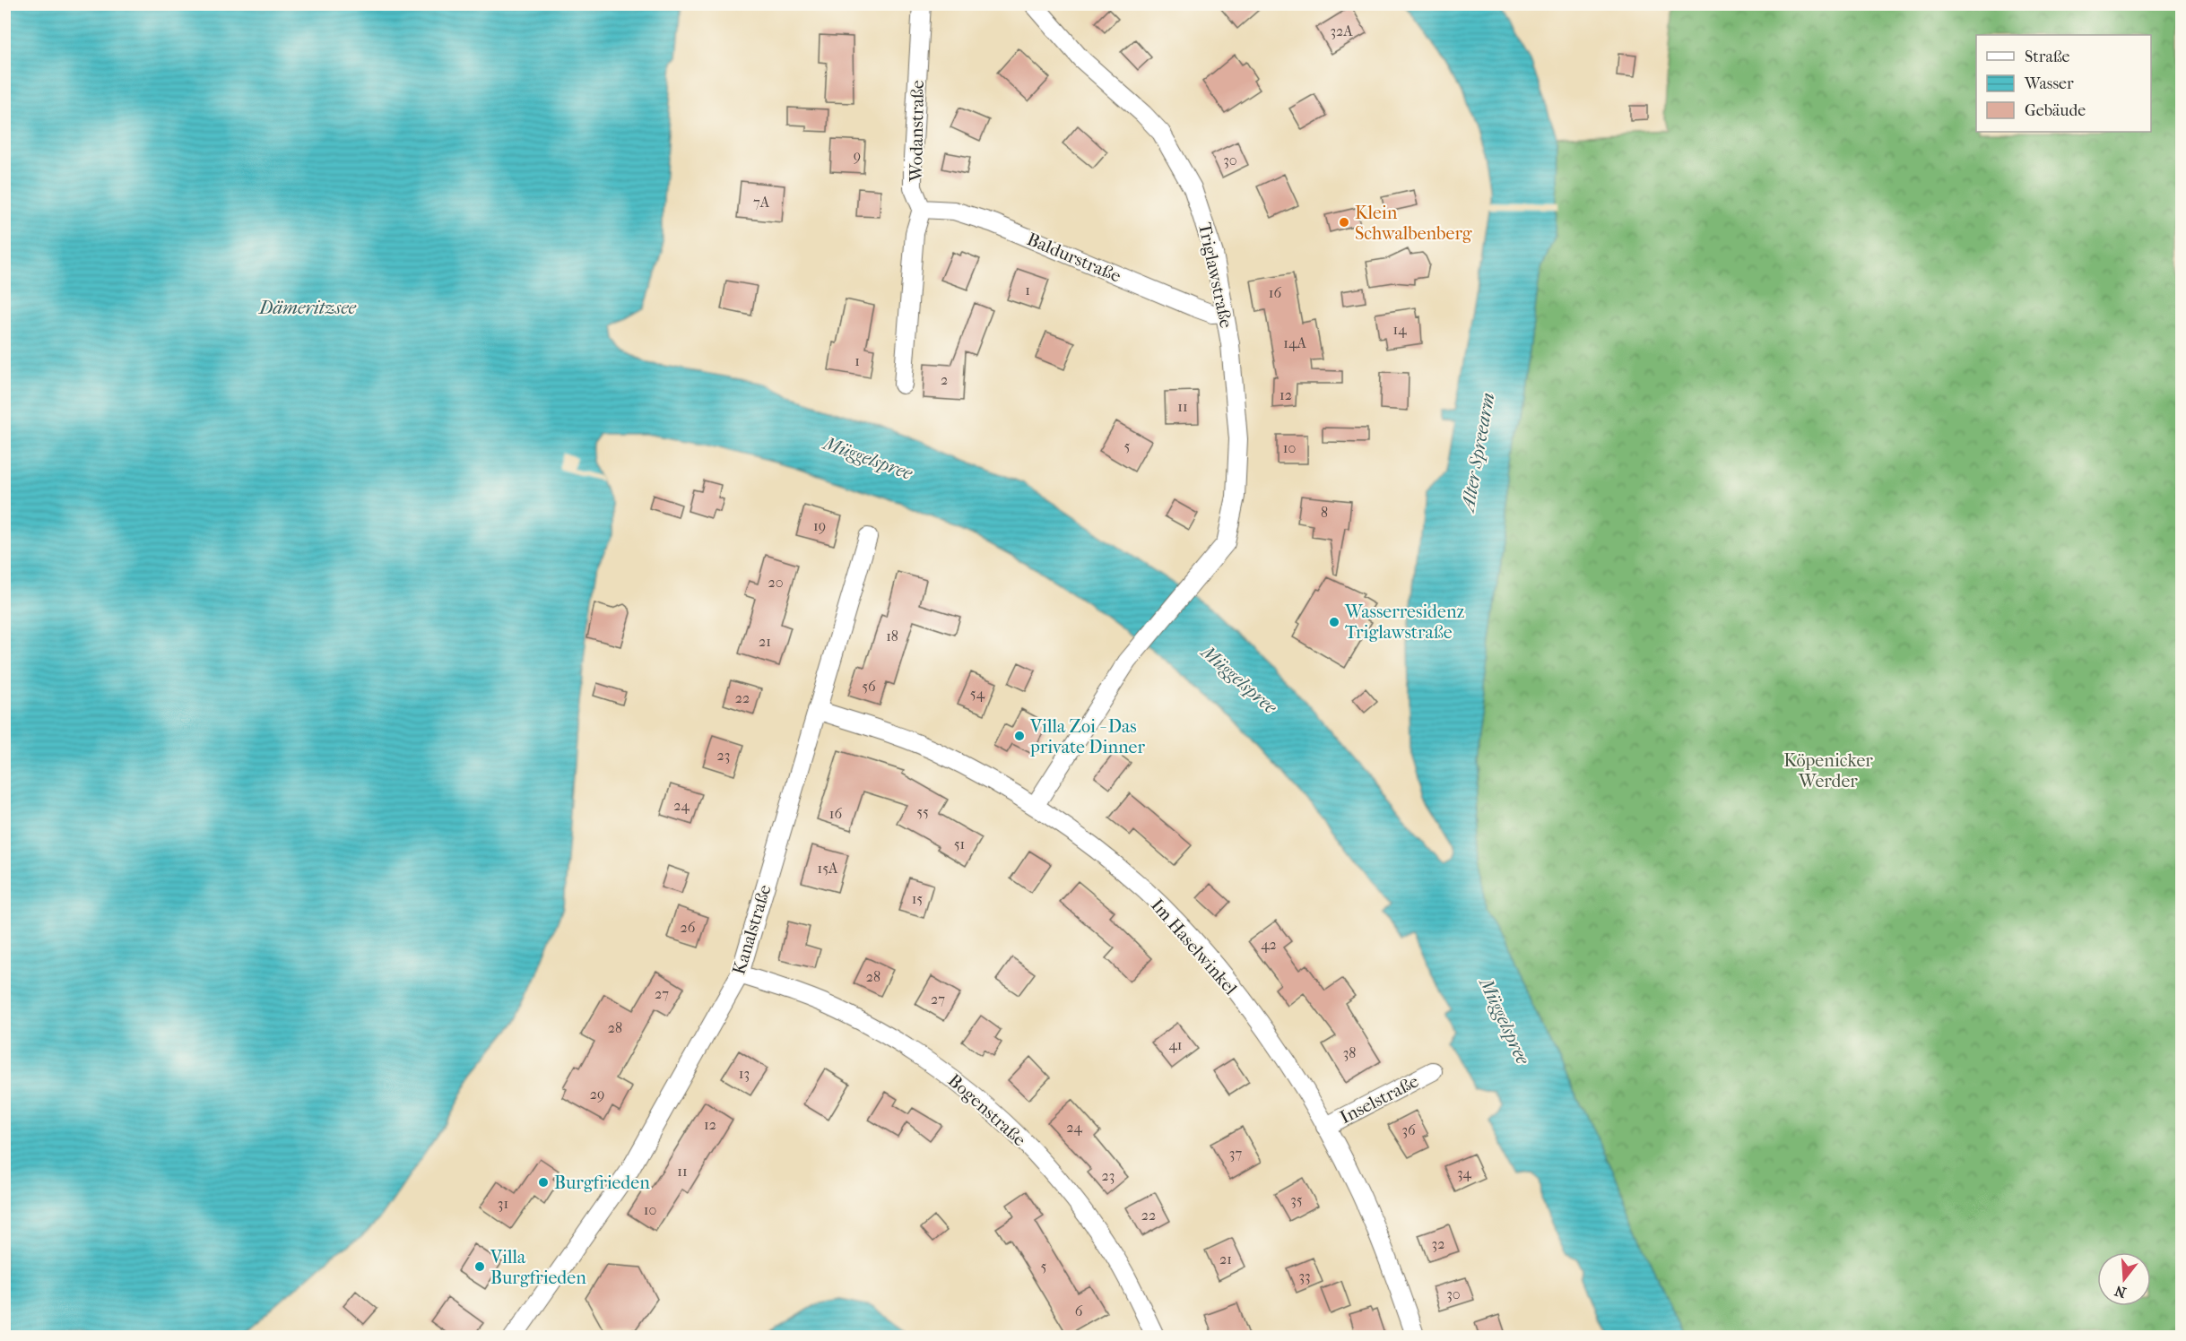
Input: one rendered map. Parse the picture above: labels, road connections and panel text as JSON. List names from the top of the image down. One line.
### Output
{"streets":{"street":["Wodanstraße","Baldurstraße","Triglawstraße","Kanalstraße","Im Haselwinkel","Inselstraße","Bogenstraße"]},"crossings":[["Wodanstraße","Baldurstraße"],["Baldurstraße","Triglawstraße"],["Triglawstraße","Im Haselwinkel"],["Kanalstraße","Im Haselwinkel"],["Kanalstraße","Bogenstraße"],["Im Haselwinkel","Inselstraße"]],"water":["Dämeritzsee","Alter Spreearm","Müggelspree"],"parks":["Köpenicker Werder"],"places":["Klein Schwalbenberg","Wasserresidenz Triglawstraße","Villa Zoi - Das private Dinner","Burgfrieden","Villa Burgfrieden"],"house_numbers":["32A","9","30","7A","1","16","14","14A","1","2","12","11","5","10","8","19","20","18","21","56","54","22","23","24","55","16","51","15A","15","26","42","28","27","27","28","41","38","13","29","12","24","36","37","11","34","23","35","31","10","22","32","21","5","33","30","6"],"legend":["Straße","Wasser","Gebäude"],"north":"bottom"}
